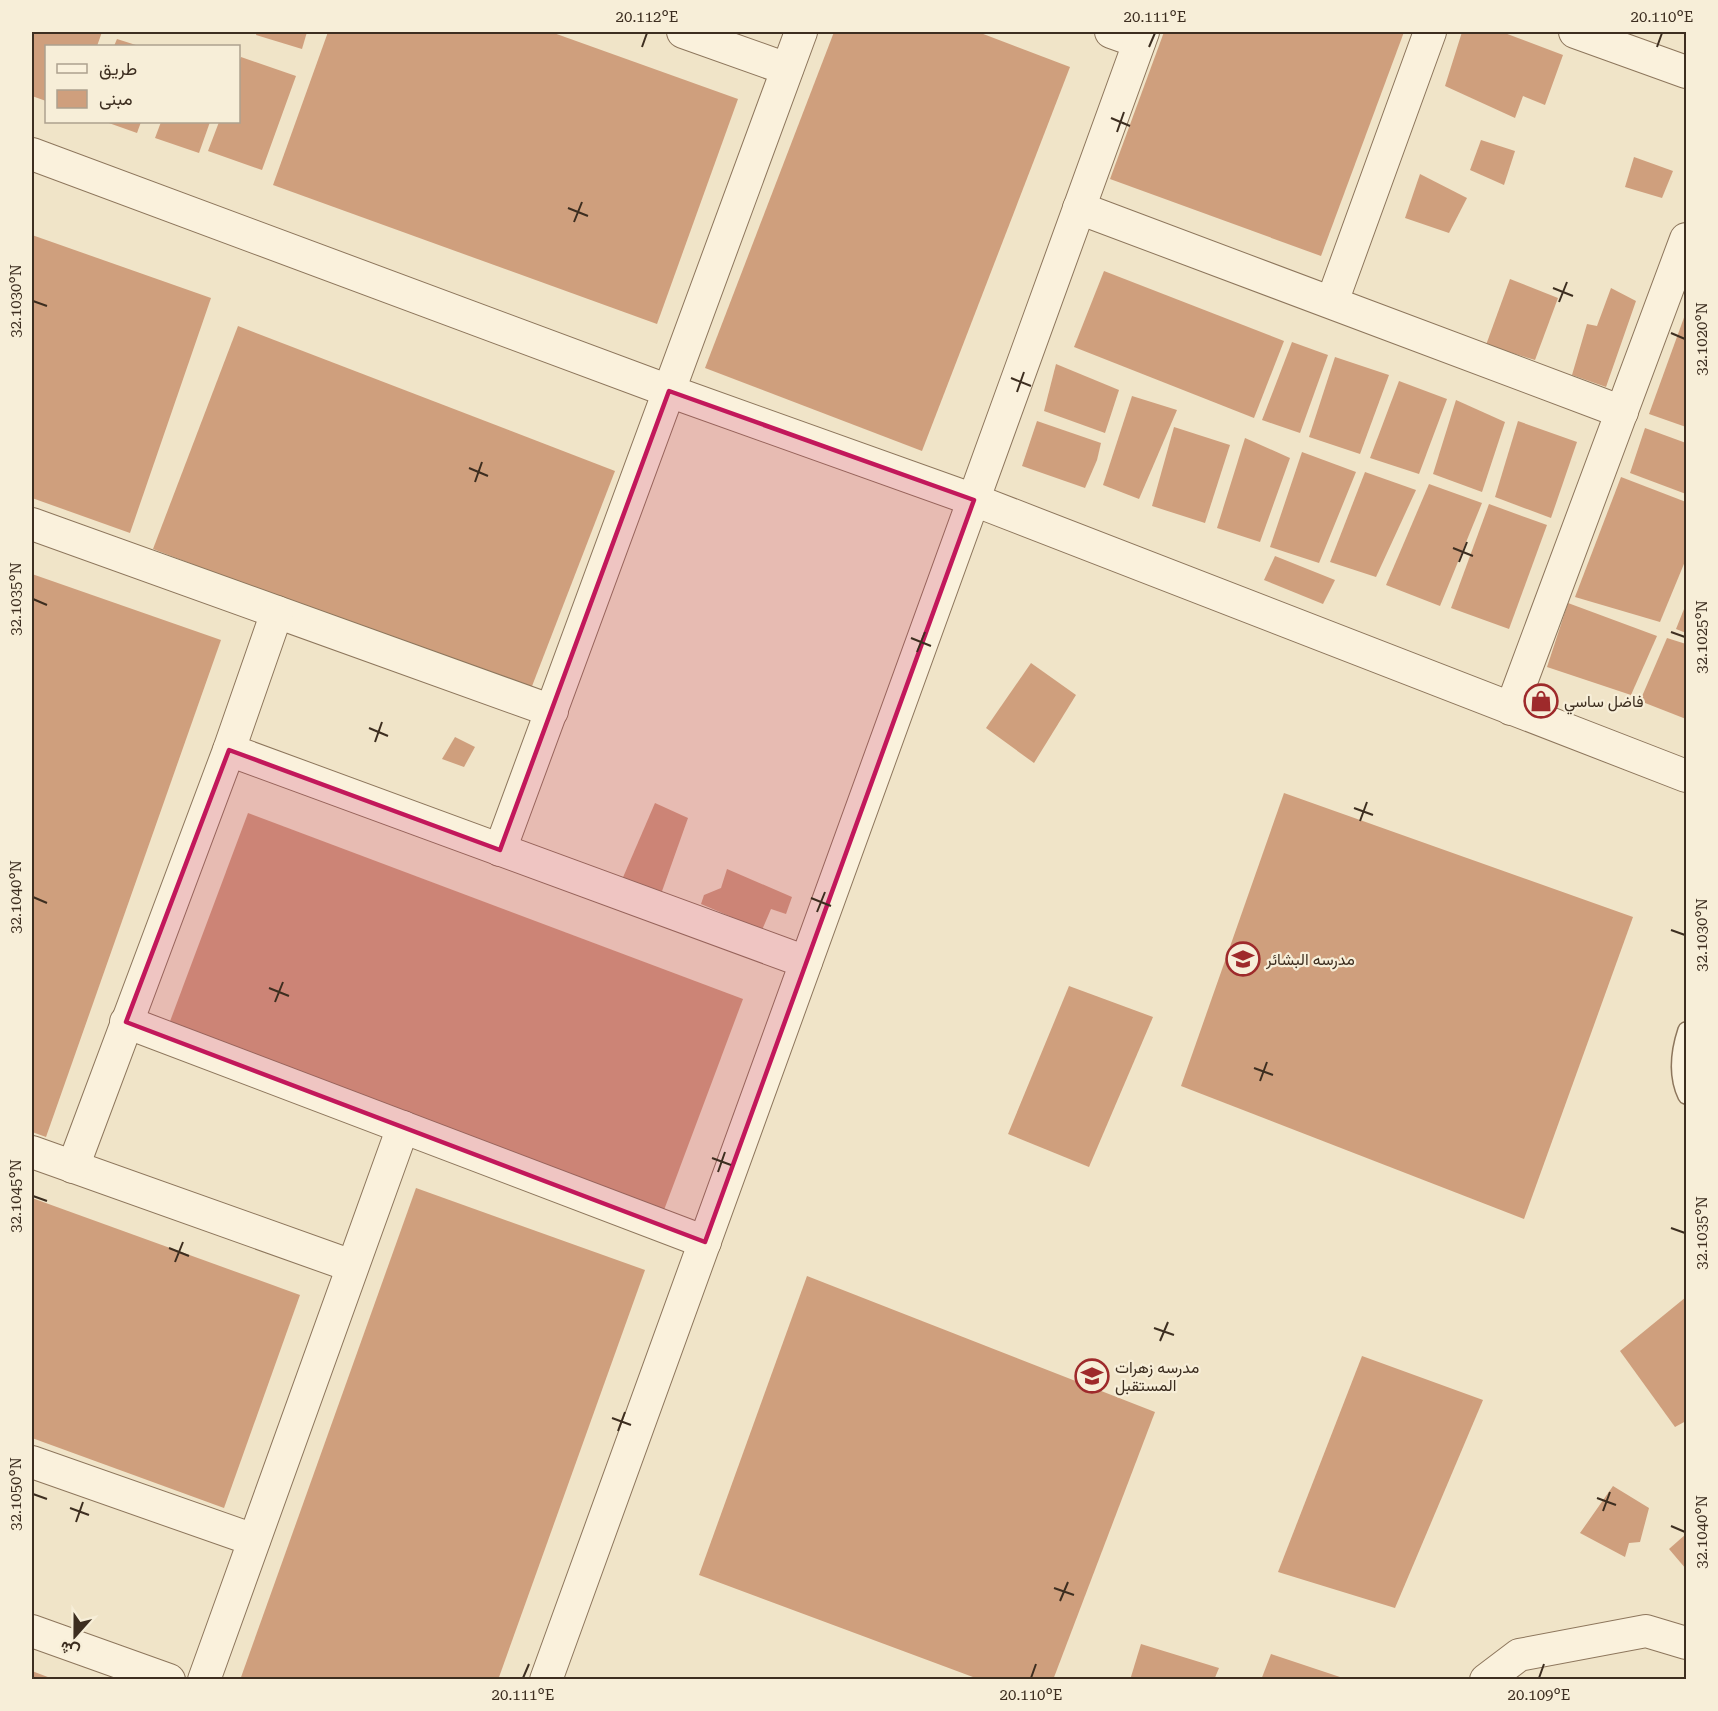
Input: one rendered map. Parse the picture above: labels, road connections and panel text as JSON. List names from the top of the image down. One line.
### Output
{"places":{"shop":["فاضل ساسي"],"school or university":["مدرسه البشائر","مدرسه زهرات المستقبل"]},"legend":["طريق","مبنى"],"north":"bottom","coordinates":["20.112°E","20.111°E","20.110°E","32.1030°N","32.1020°N","32.1035°N","32.1025°N","32.1040°N","32.1045°N","32.1050°N","20.109°E"]}
